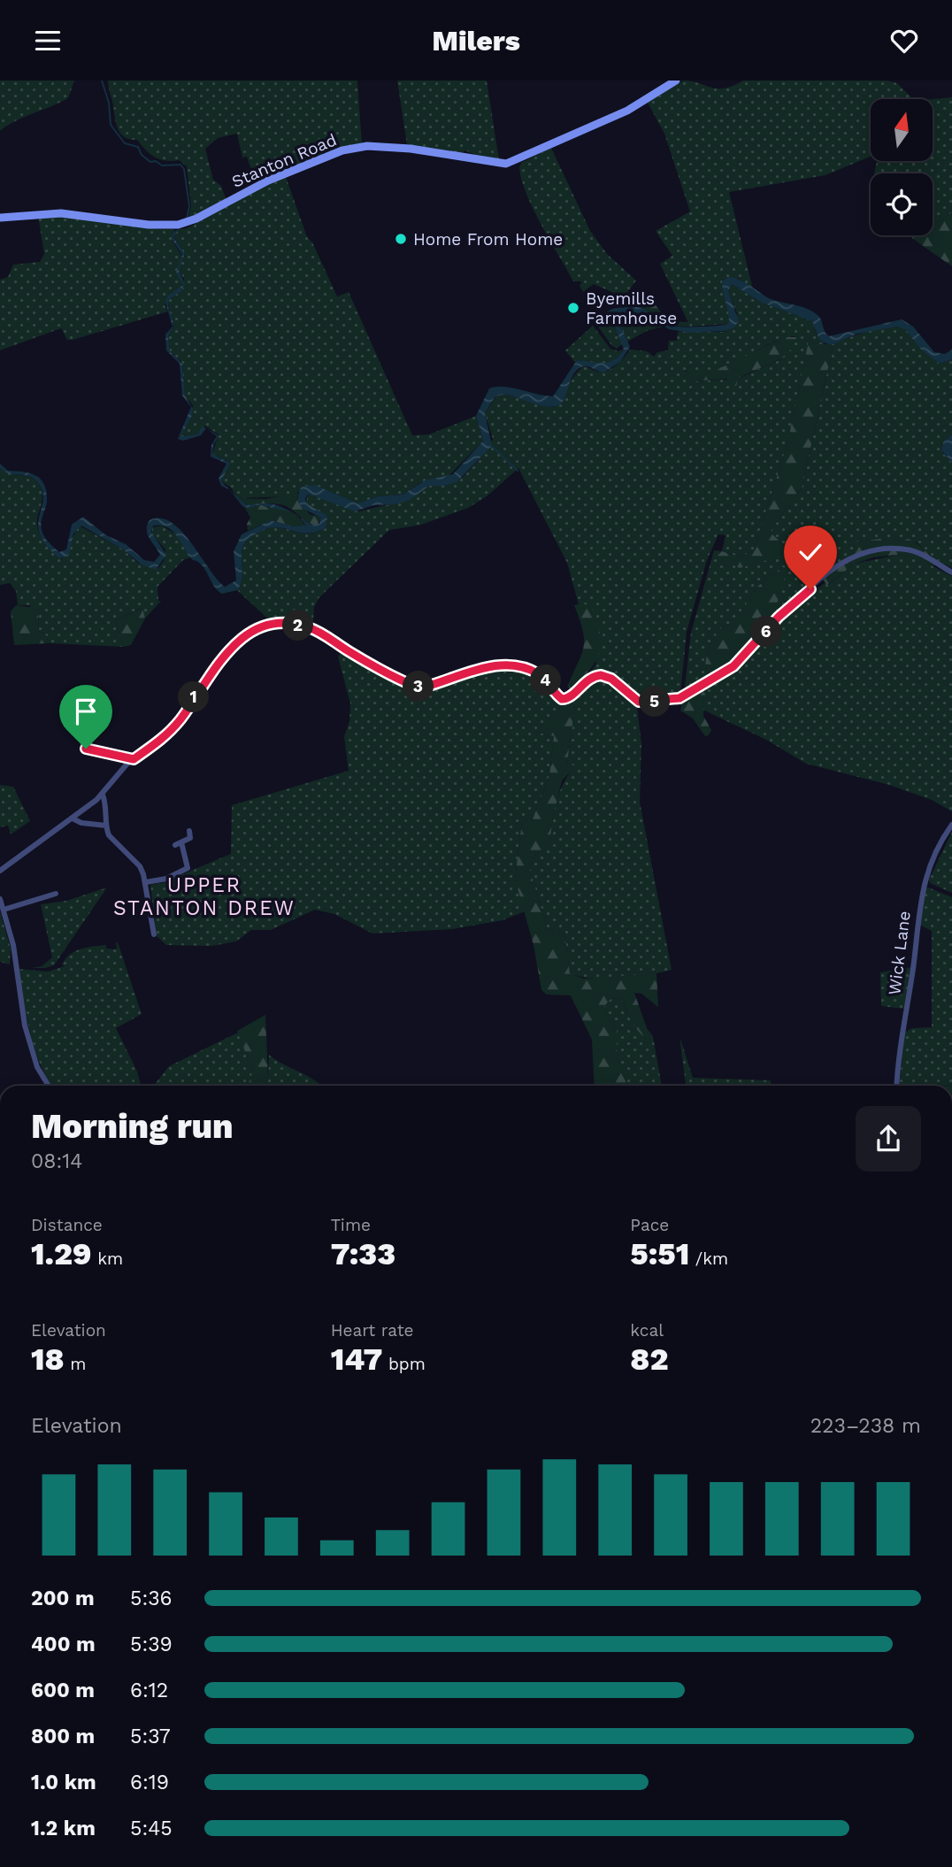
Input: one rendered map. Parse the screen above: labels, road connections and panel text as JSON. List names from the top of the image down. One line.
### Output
{"streets":{"main road":["Stanton Road"],"street":["Wick Lane"]},"districts":["UPPER STANTON DREW"],"places":["Home From Home","Byemills Farmhouse"],"north":"top","page":{"header":"Milers","pins":["2","6","4","3","1","5"],"heading":["Morning run","08:14"],"stats":[["Distance","1.29 km"],["Time","7:33"],["Pace","5:51 /km"],["Elevation","18 m"],["Heart rate","147 bpm"],["kcal","82"]],"chart":["Elevation","223–238 m"],"list":[{"name":"200 m","note":"5:36"},{"name":"400 m","note":"5:39"},{"name":"600 m","note":"6:12"},{"name":"800 m","note":"5:37"},{"name":"1.0 km","note":"6:19"},{"name":"1.2 km","note":"5:45"}]}}
